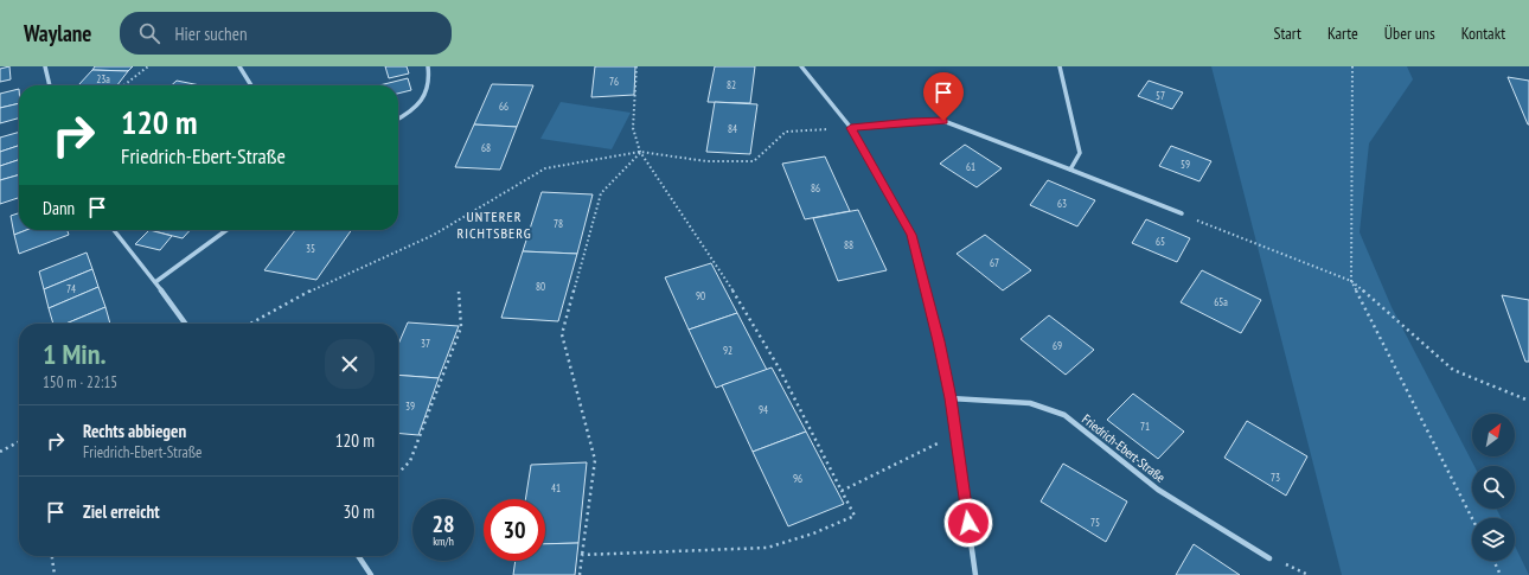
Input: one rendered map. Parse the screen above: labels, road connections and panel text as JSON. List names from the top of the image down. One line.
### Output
{"streets":{"street":["Friedrich-Ebert-Straße"]},"districts":["UNTERER RICHTSBERG"],"house_numbers":["23a","76","82","57","66","84","68","59","61","86","63","78","65","88","35","67","80","74","90","65a","37","69","92","39","94","71","73","96","41","75"],"north":"top right","page":{"header":"Waylane","search":"Hier suchen","nav":["Start","Karte","Über uns","Kontakt"],"turn":["120 m","Friedrich-Ebert-Straße"],"then":"Dann","heading":["1 Min.","150 m · 22:15"],"list":[{"name":"Rechts abbiegen","note":"Friedrich-Ebert-Straße","value":"120 m"},{"name":"Ziel erreicht","value":"30 m"}],"speed":"28 km/h","limit":"30"}}
